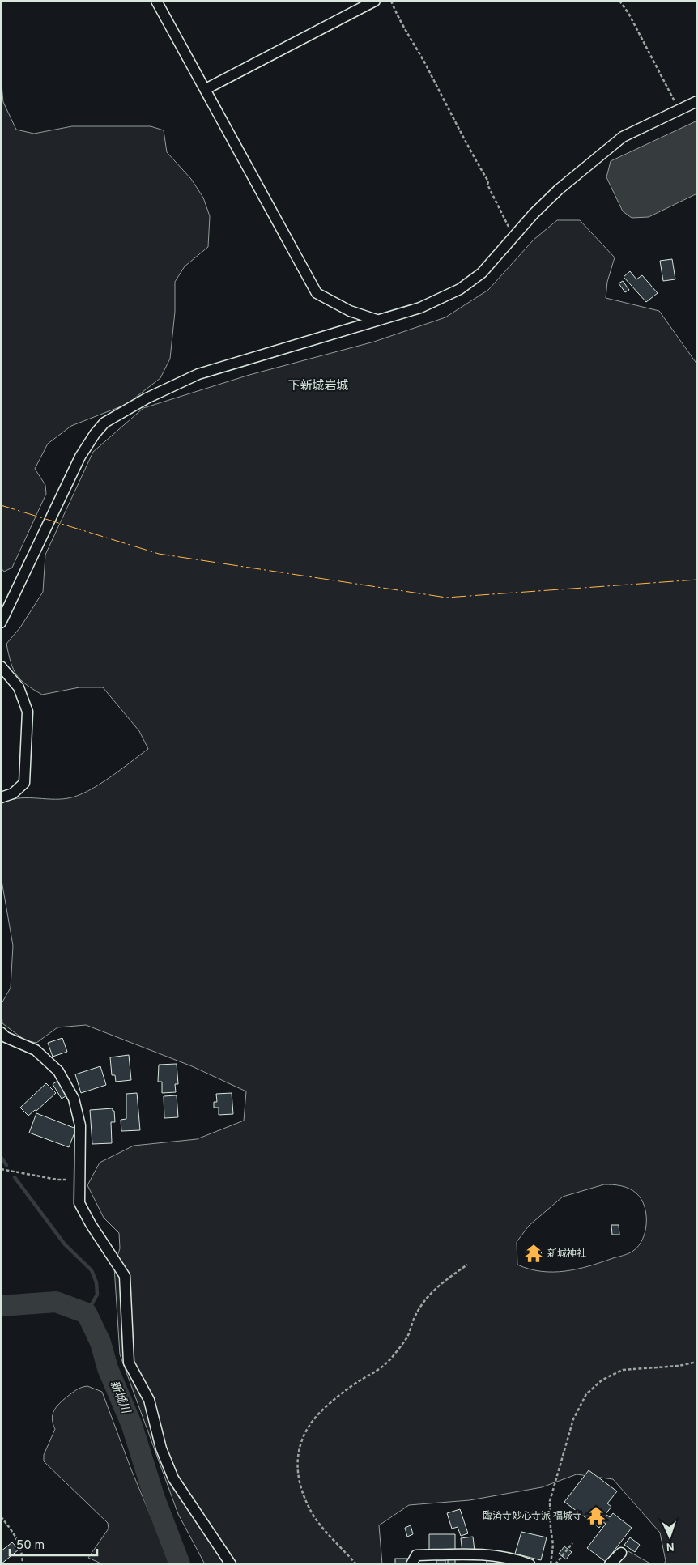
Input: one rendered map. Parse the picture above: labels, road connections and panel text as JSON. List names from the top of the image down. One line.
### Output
{"districts":["下新城岩城"],"water":["新城川"],"places":{"temple":["新城神社","臨済寺妙心寺派 福城寺"]},"scale_bar":"50 m","north":"bottom"}
